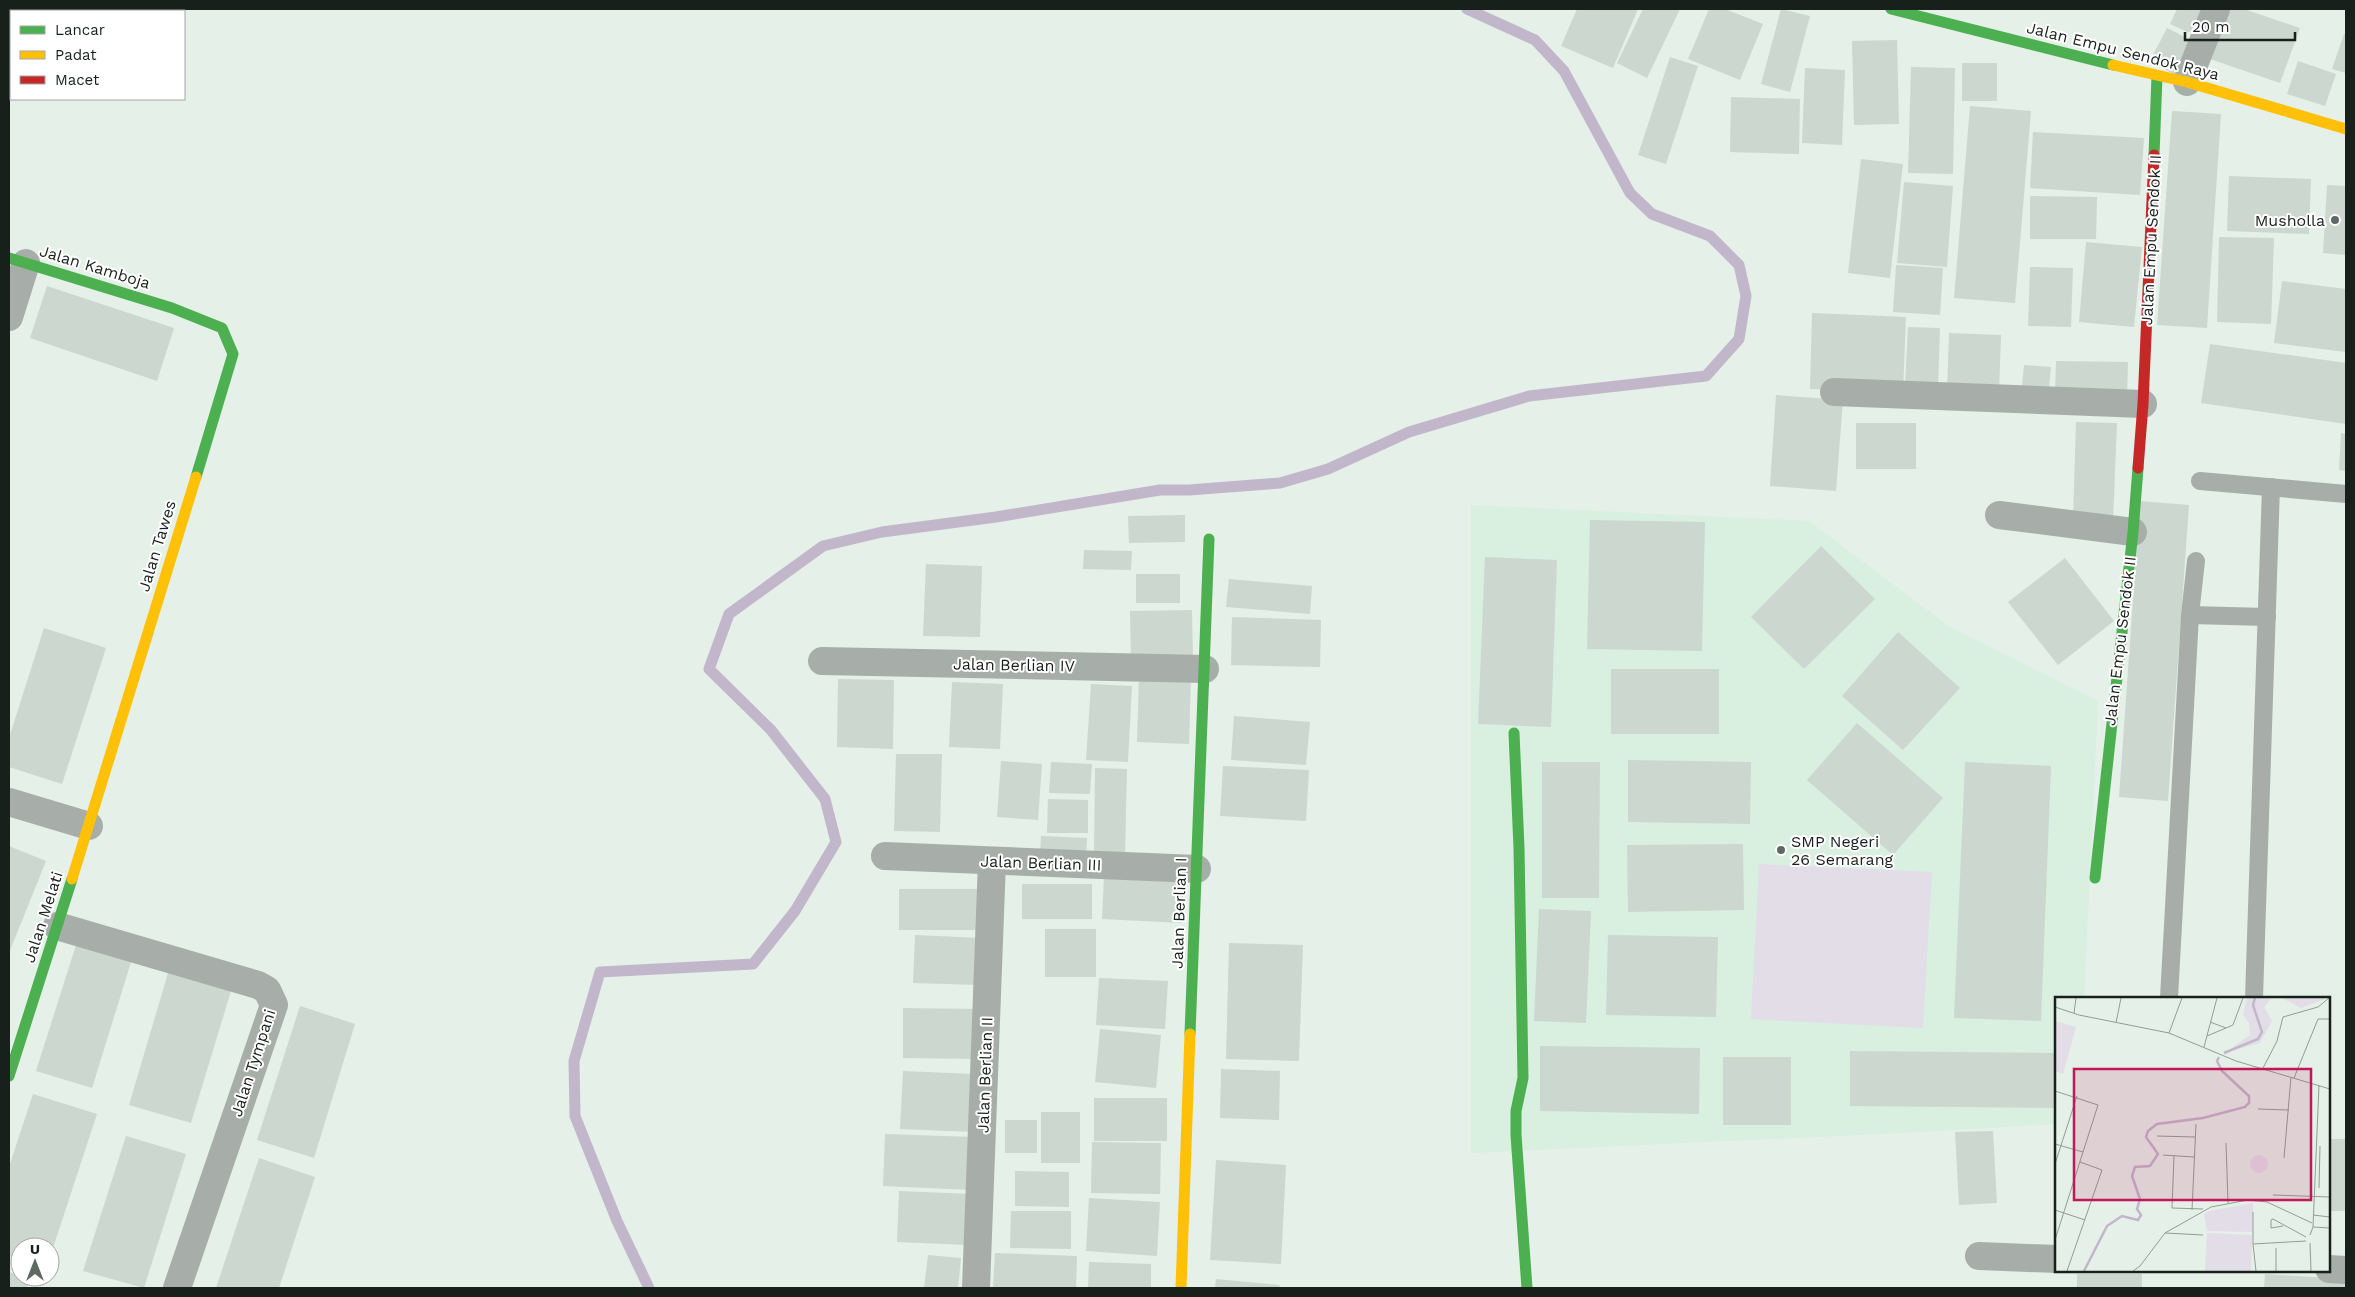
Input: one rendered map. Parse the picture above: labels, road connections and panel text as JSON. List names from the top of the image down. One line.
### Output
{"streets":{"street":["Jalan Empu Sendok Raya","Jalan Empu Sendok II","Jalan Kamboja","Jalan Tawes","Jalan Berlian IV","Jalan Berlian III","Jalan Berlian I","Jalan Melati","Jalan Tympani","Jalan Berlian II"]},"crossings":[["Jalan Empu Sendok Raya","Jalan Empu Sendok II"],["Jalan Kamboja","Jalan Tawes"],["Jalan Tawes","Jalan Melati"],["Jalan Berlian IV","Jalan Berlian I"],["Jalan Berlian III","Jalan Berlian I"],["Jalan Berlian III","Jalan Berlian II"],["Jalan Melati","Jalan Tympani"]],"places":["Musholla","SMP Negeri 26 Semarang"],"legend":["Lancar","Padat","Macet"],"scale_bar":"20 m","north":"top"}
